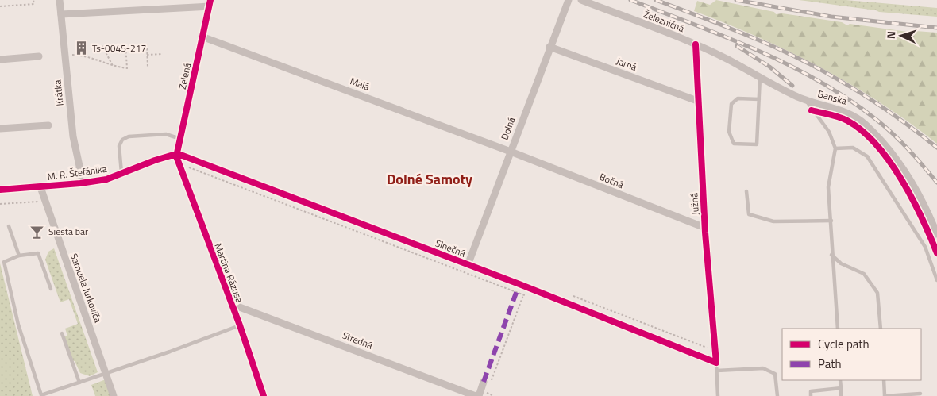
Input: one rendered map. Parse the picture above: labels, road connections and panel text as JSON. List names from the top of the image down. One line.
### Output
{"streets":{"street":["Železničná","Jarná","Zelená","Malá","Krátka","Banská","Dolná","M. R. Štefánika","Bočná","Južná","Slnečná","Martina Rázusa","Samuela Jurkoviča","Stredná"]},"crossings":[["Železničná","Banská"],["Železničná","Južná"],["Jarná","Dolná"],["Jarná","Južná"],["Zelená","Malá"],["Zelená","Krátka"],["Zelená","M. R. Štefánika"],["Zelená","Slnečná"],["Zelená","Martina Rázusa"],["Malá","Dolná"],["Malá","Bočná"],["Krátka","M. R. Štefánika"],["Banská","Južná"],["Dolná","Bočná"],["Dolná","Slnečná"],["M. R. Štefánika","Slnečná"],["M. R. Štefánika","Martina Rázusa"],["M. R. Štefánika","Samuela Jurkoviča"],["Bočná","Južná"],["Južná","Slnečná"],["Slnečná","Martina Rázusa"],["Martina Rázusa","Stredná"]],"districts":["Dolné Samoty"],"places":{"building":["Ts-0045-217"],"bar":["Siesta bar"]},"legend":["Cycle path","Path"],"north":"left"}
